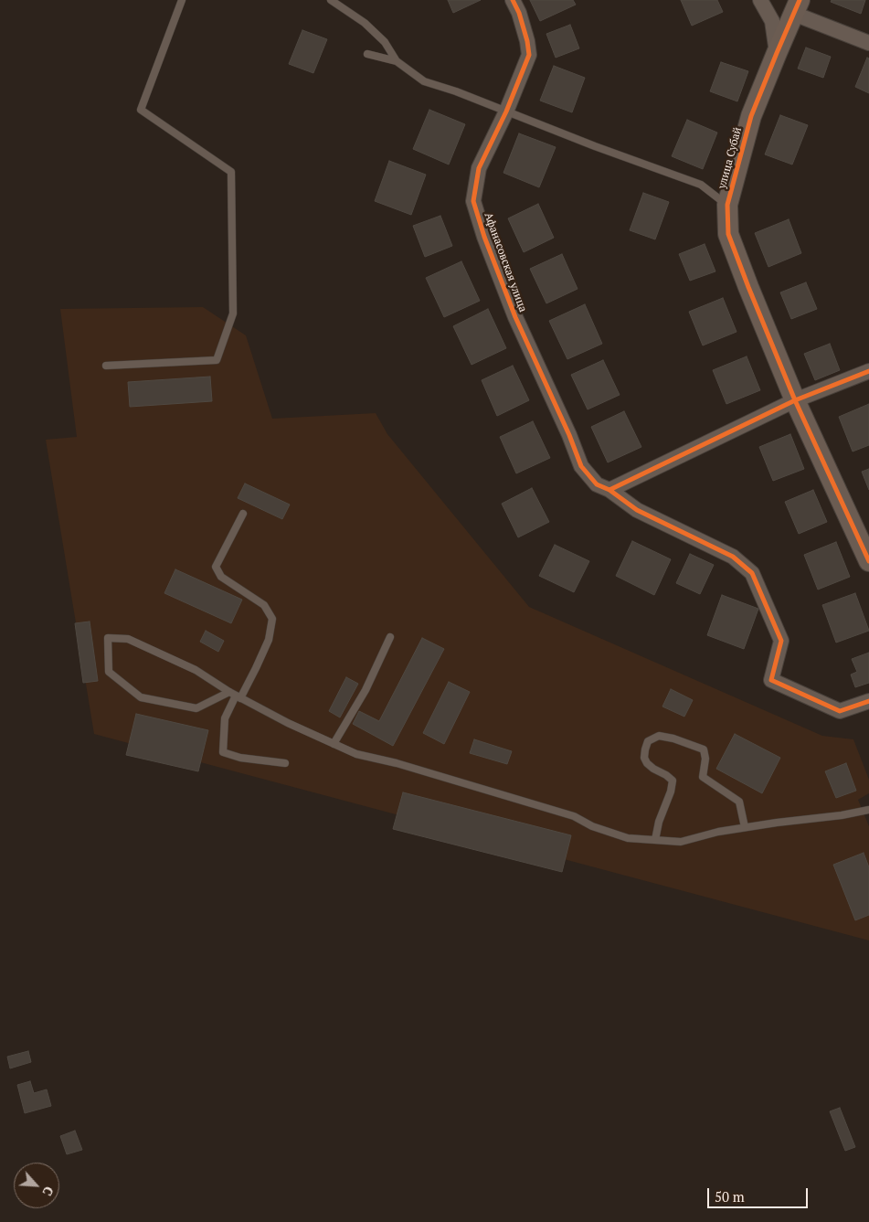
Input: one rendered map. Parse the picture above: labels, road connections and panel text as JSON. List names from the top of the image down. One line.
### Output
{"streets":{"street":["улица Субай","Афанасовская улица"]},"scale_bar":"50 m","north":"bottom right"}
